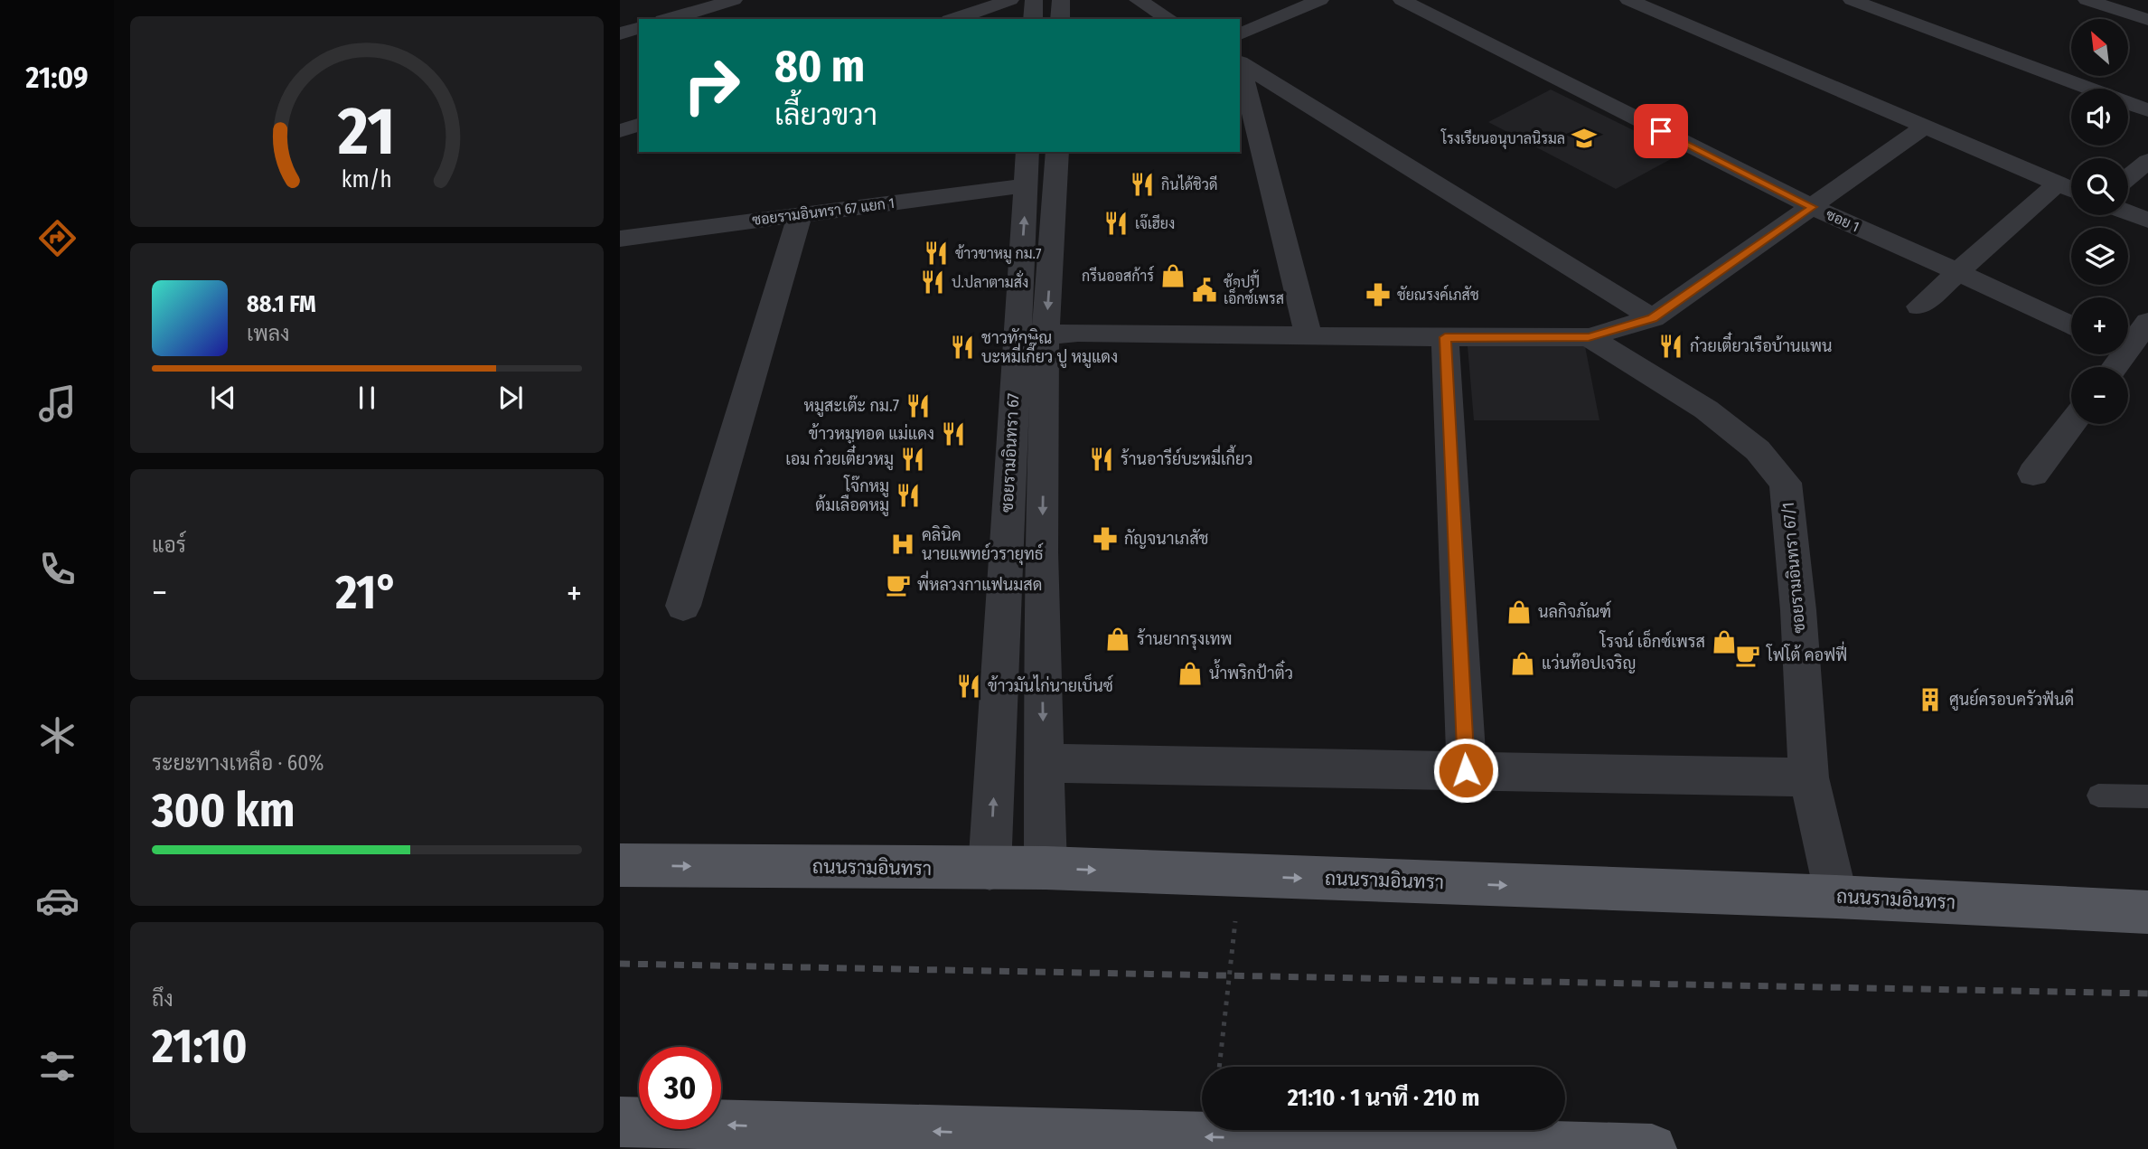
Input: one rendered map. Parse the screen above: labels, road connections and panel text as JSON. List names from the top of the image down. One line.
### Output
{"streets":{"main road":["ถนนรามอินทรา"],"street":["ซอยรามอินทรา 67 แยก 1","ซอย 1","ซอยรามอินทรา 67","ซอยรามอินทรา 67/1"]},"crossings":[["ซอยรามอินทรา 67 แยก 1","ซอยรามอินทรา 67"],["ซอยรามอินทรา 67","ถนนรามอินทรา"],["ซอยรามอินทรา 67/1","ถนนรามอินทรา"]],"places":{"school or university":["โรงเรียนอนุบาลนิรมล"],"restaurant":["กินได้ชิวดี","เจ๊เฮียง","ข้าวขาหมู กม.7","ป.ปลาตามสั่ง","ก๋วยเตี๋ยวเรือบ้านแพน","ชาวทักษิณ บะหมี่เกี๊ยว ปู หมูแดง","หมูสะเต๊ะ กม.7","ข้าวหมูทอด แม่แดง","เอม ก๋วยเตี๋ยวหมู","ร้านอารีย์บะหมี่เกี้ยว","โจ๊กหมู ต้มเลือดหมู","ข้าวมันไก่นายเบ็นซ์"],"shop":["กรีนออสก้าร์","นลกิจภัณฑ์","ร้านยากรุงเทพ","โรจน์ เอ็กซ์เพรส","แว่นท๊อปเจริญ","น้ำพริกป้าติ๋ว"],"public building":["ช้อปปี้ เอ็กซ์เพรส"],"pharmacy":["ชัยณรงค์เภสัช","กัญจนาเภสัช"],"hospital":["คลินิค นายแพทย์วรายุทธ์"],"cafe":["พี่หลวงกาแฟนมสด","โฟโต้ คอฟฟี่"],"building":["ศูนย์ครอบครัวฟันดี"]},"north":"top left","page":{"tabs":"21:09","map_buttons":["+","−"],"turn":["80 m","เลี้ยวขวา"],"song":["88.1 FM","เพลง"],"tile":["แอร์",["ระยะทางเหลือ · 60%","300 km"],["ถึง","21:10"]],"heat":["−","21°","+"],"limit":"30","trip":"21:10 · 1 นาที · 210 m","gauge":["21","km/h"]}}
